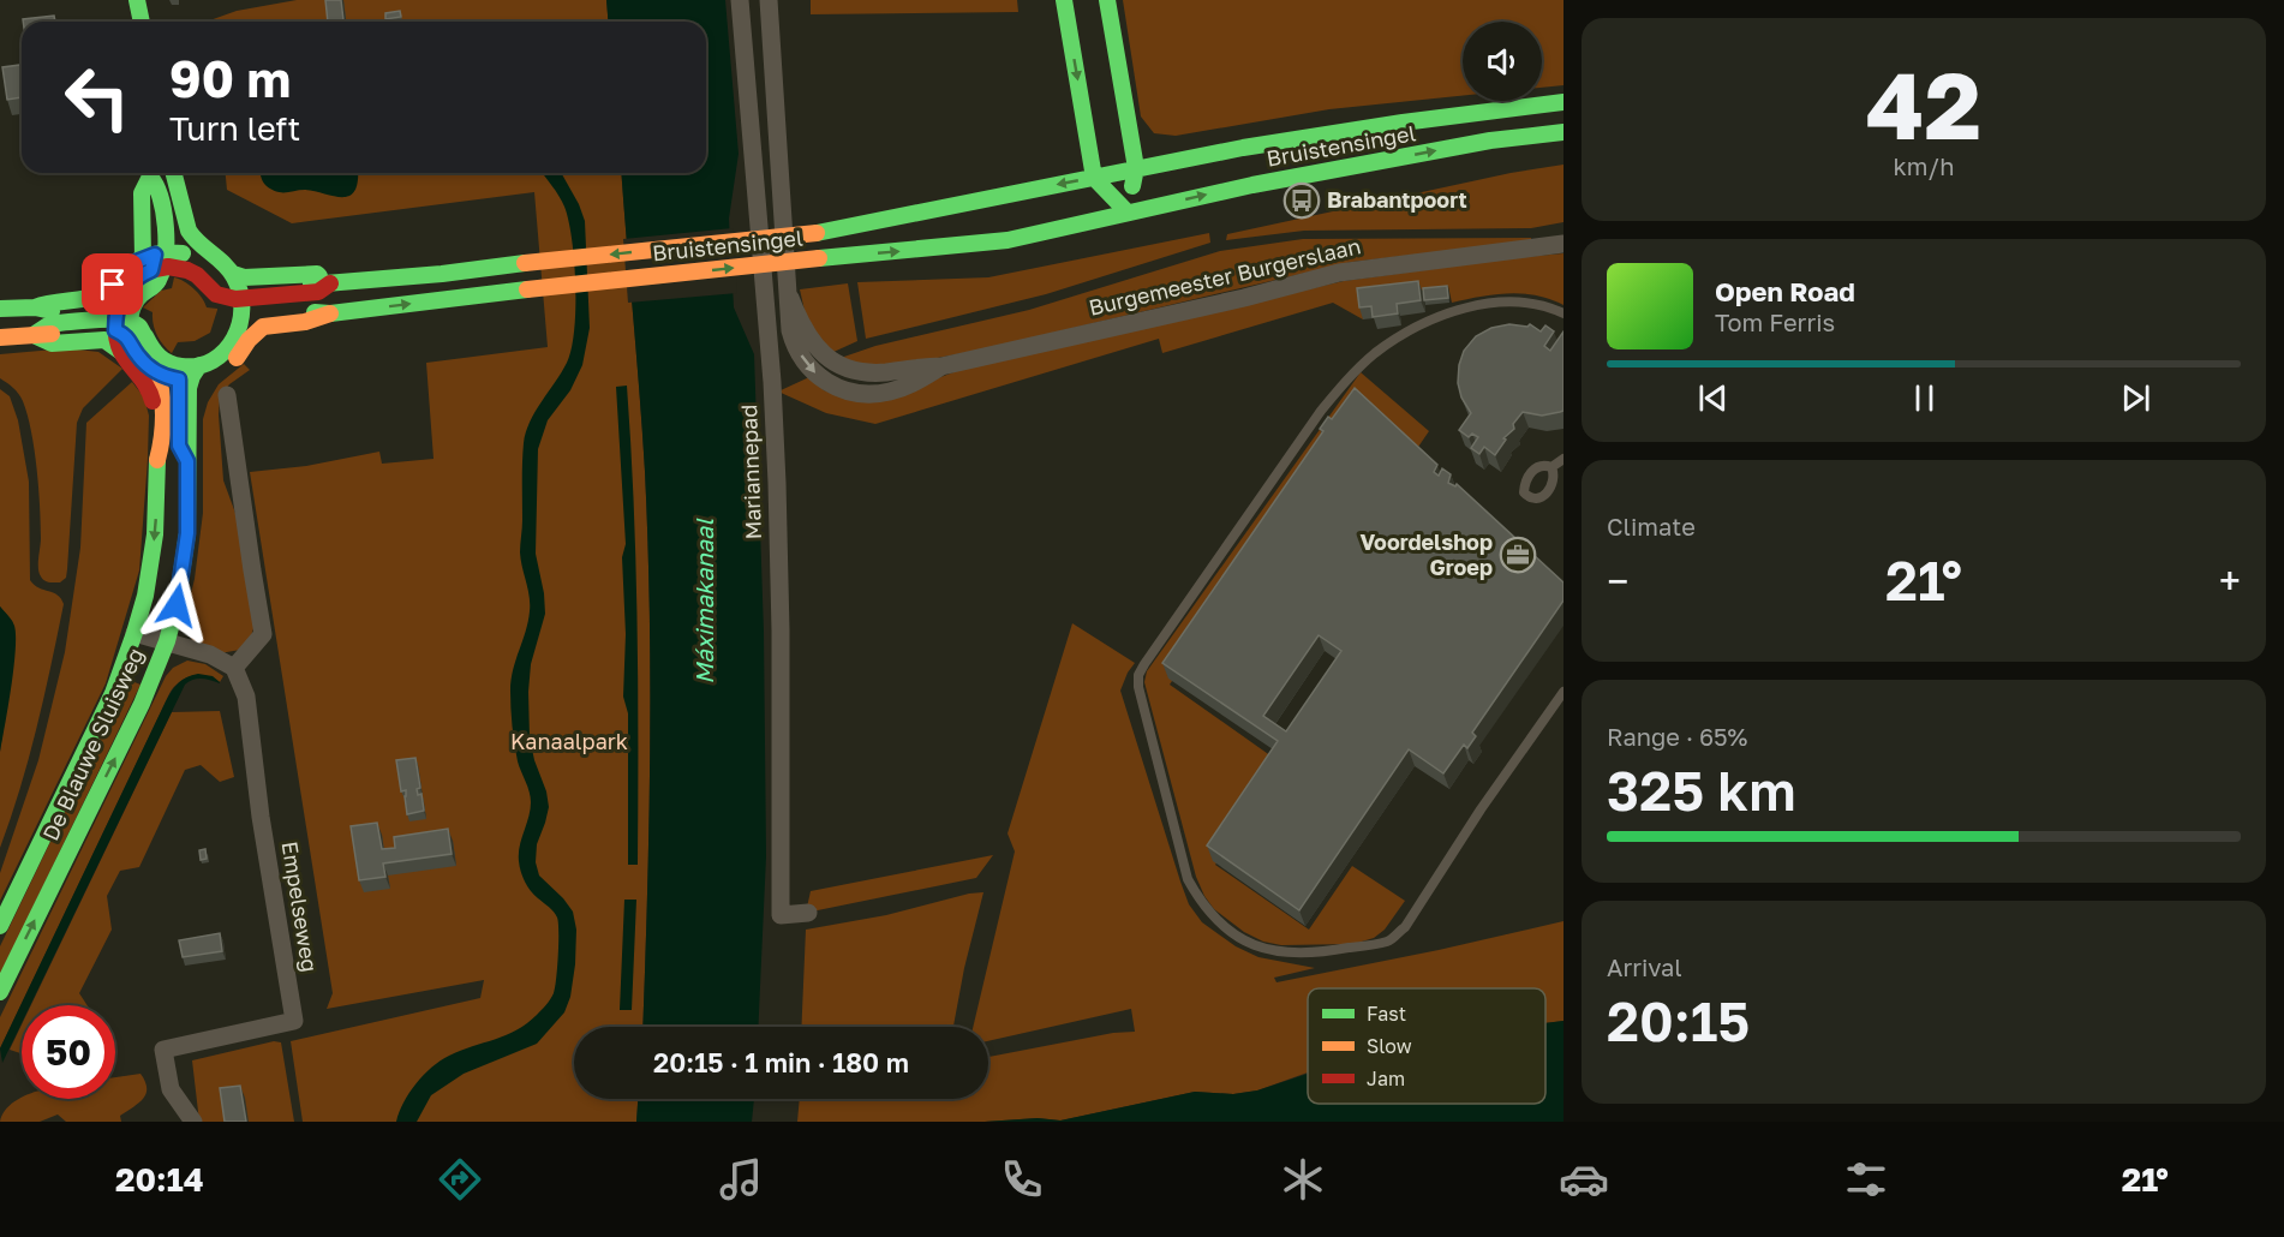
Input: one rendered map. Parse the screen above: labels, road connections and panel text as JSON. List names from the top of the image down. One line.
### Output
{"streets":{"main road":["Bruistensingel","De Blauwe Sluisweg"],"street":["Burgemeester Burgerslaan","Mariannepad","Empelseweg"]},"crossings":[["Bruistensingel","De Blauwe Sluisweg"]],"water":["Máximakanaal"],"parks":["Kanaalpark"],"places":{"bus stop":["Brabantpoort"],"office":["Voordelshop Groep"]},"legend":["Fast","Slow","Jam"],"page":{"tile":[["42","km/h"],"Climate",["Range · 65%","325 km"],["Arrival","20:15"]],"turn":["90 m","Turn left"],"song":["Open Road","Tom Ferris"],"heat":["−","21°","+"],"limit":"50","trip":"20:15 · 1 min · 180 m","tabs":["20:14","21°"]}}
